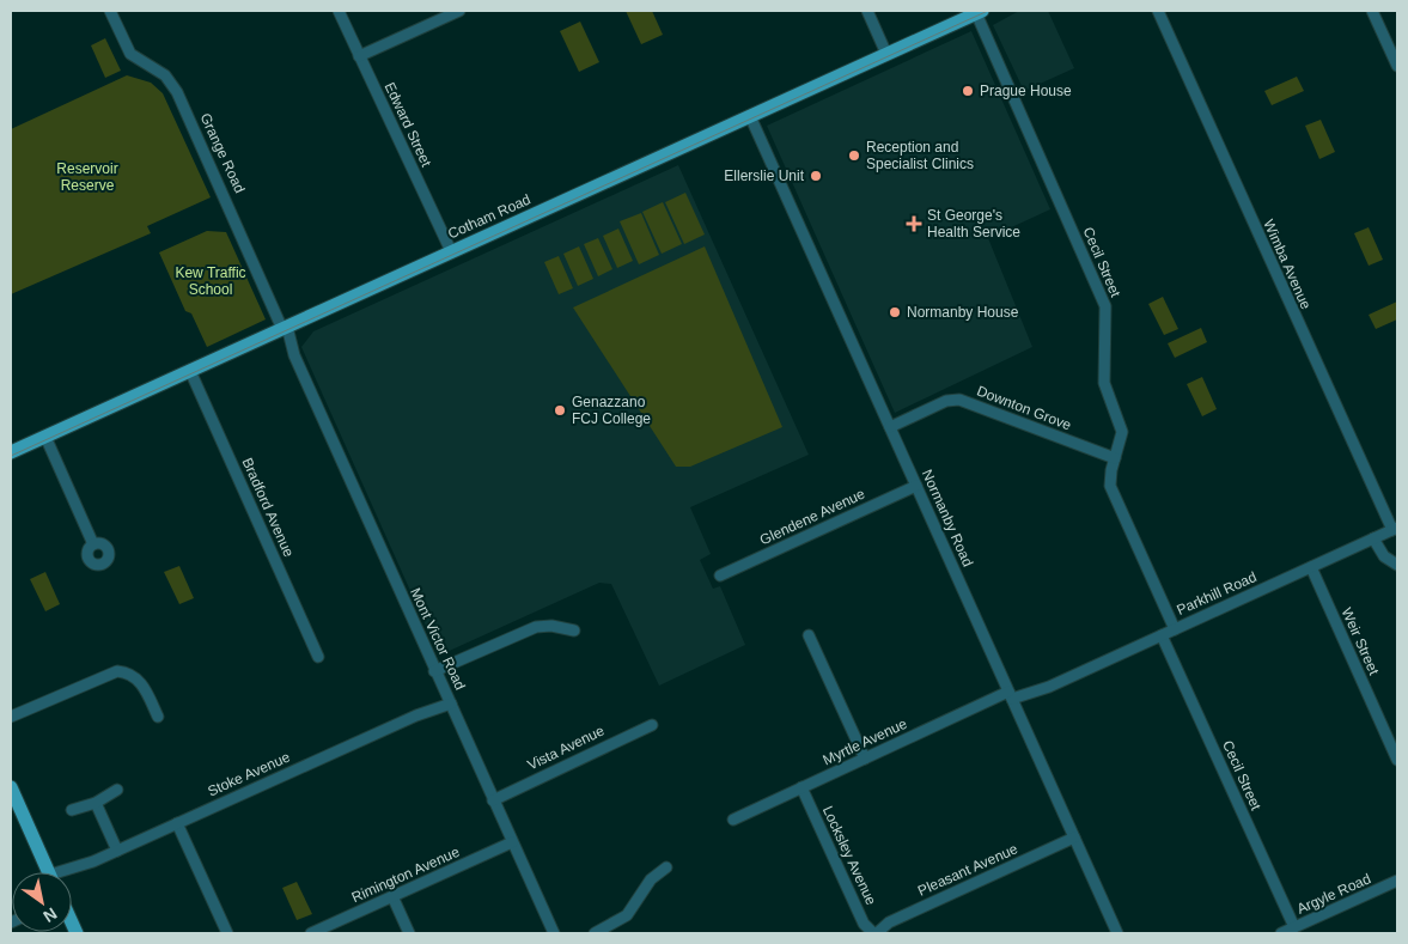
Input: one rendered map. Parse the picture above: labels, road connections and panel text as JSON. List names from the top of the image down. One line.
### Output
{"streets":{"main road":["Cotham Road"],"street":["Edward Street","Grange Road","Cecil Street","Wimba Avenue","Downton Grove","Bradford Avenue","Glendene Avenue","Normanby Road","Parkhill Road","Mont Victor Road","Weir Street","Myrtle Avenue","Vista Avenue","Stoke Avenue","Locksley Avenue","Pleasant Avenue","Rimington Avenue","Argyle Road"]},"crossings":[["Edward Street","Cotham Road"],["Grange Road","Cotham Road"],["Grange Road","Mont Victor Road"],["Cotham Road","Cecil Street"],["Cotham Road","Bradford Avenue"],["Cotham Road","Normanby Road"],["Cotham Road","Mont Victor Road"],["Cecil Street","Downton Grove"],["Cecil Street","Parkhill Road"],["Cecil Street","Argyle Road"],["Wimba Avenue","Parkhill Road"],["Downton Grove","Normanby Road"],["Glendene Avenue","Normanby Road"],["Normanby Road","Parkhill Road"],["Normanby Road","Myrtle Avenue"],["Normanby Road","Pleasant Avenue"],["Parkhill Road","Weir Street"],["Parkhill Road","Myrtle Avenue"],["Mont Victor Road","Vista Avenue"],["Mont Victor Road","Stoke Avenue"],["Mont Victor Road","Rimington Avenue"],["Myrtle Avenue","Locksley Avenue"],["Locksley Avenue","Pleasant Avenue"]],"parks":["Reservoir Reserve","Kew Traffic School"],"places":{"other":["Prague House","Reception and Specialist Clinics","Ellerslie Unit","Normanby House","Genazzano FCJ College"],"health":["St George's Health Service"]},"north":"bottom right"}
